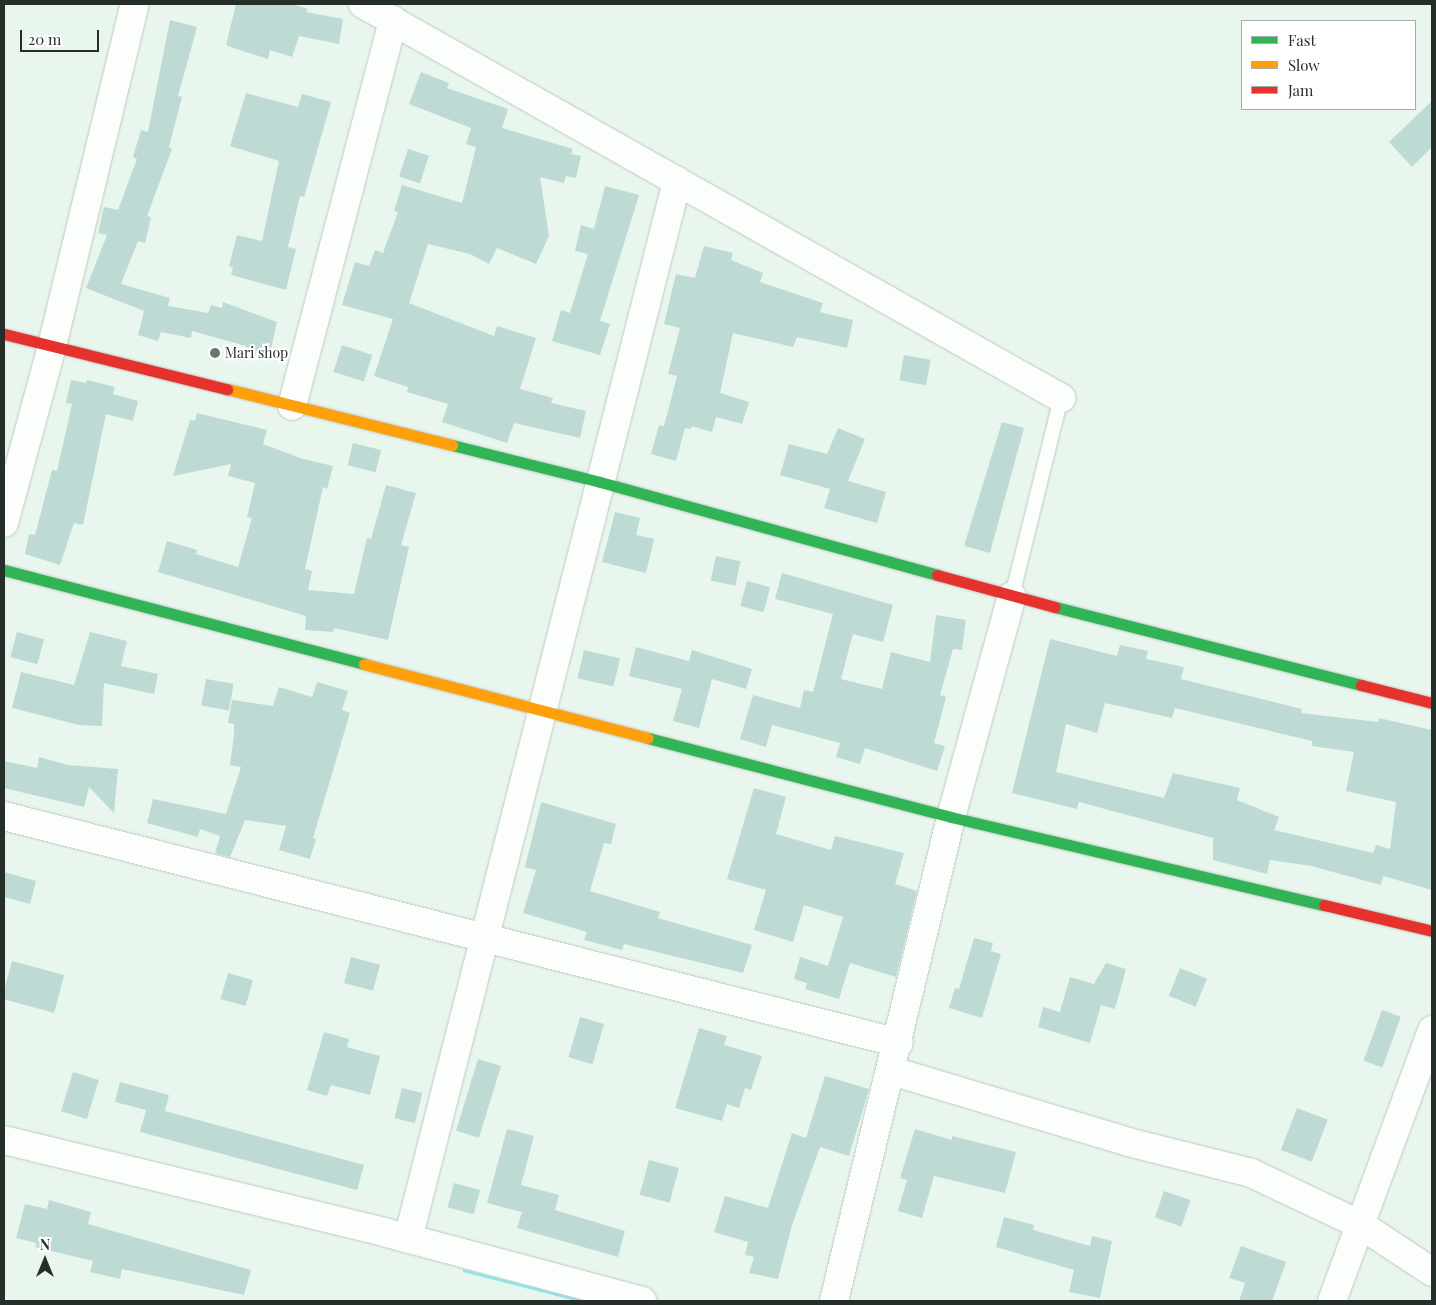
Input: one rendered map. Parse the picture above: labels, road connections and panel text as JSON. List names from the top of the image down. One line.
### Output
{"places":["Mari shop"],"legend":["Fast","Slow","Jam"],"scale_bar":"20 m","north":"top"}
